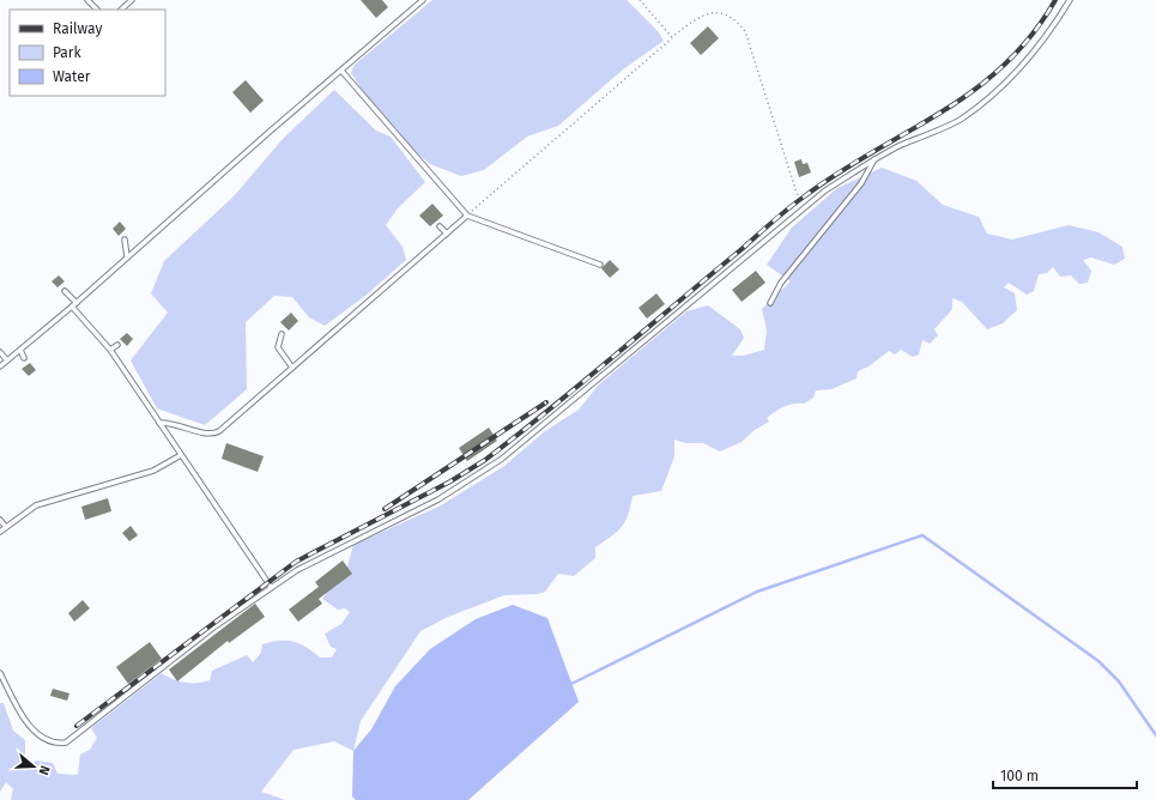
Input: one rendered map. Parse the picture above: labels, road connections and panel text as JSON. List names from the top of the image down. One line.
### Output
{"legend":["Railway","Park","Water"],"scale_bar":"100 m","north":"right"}
